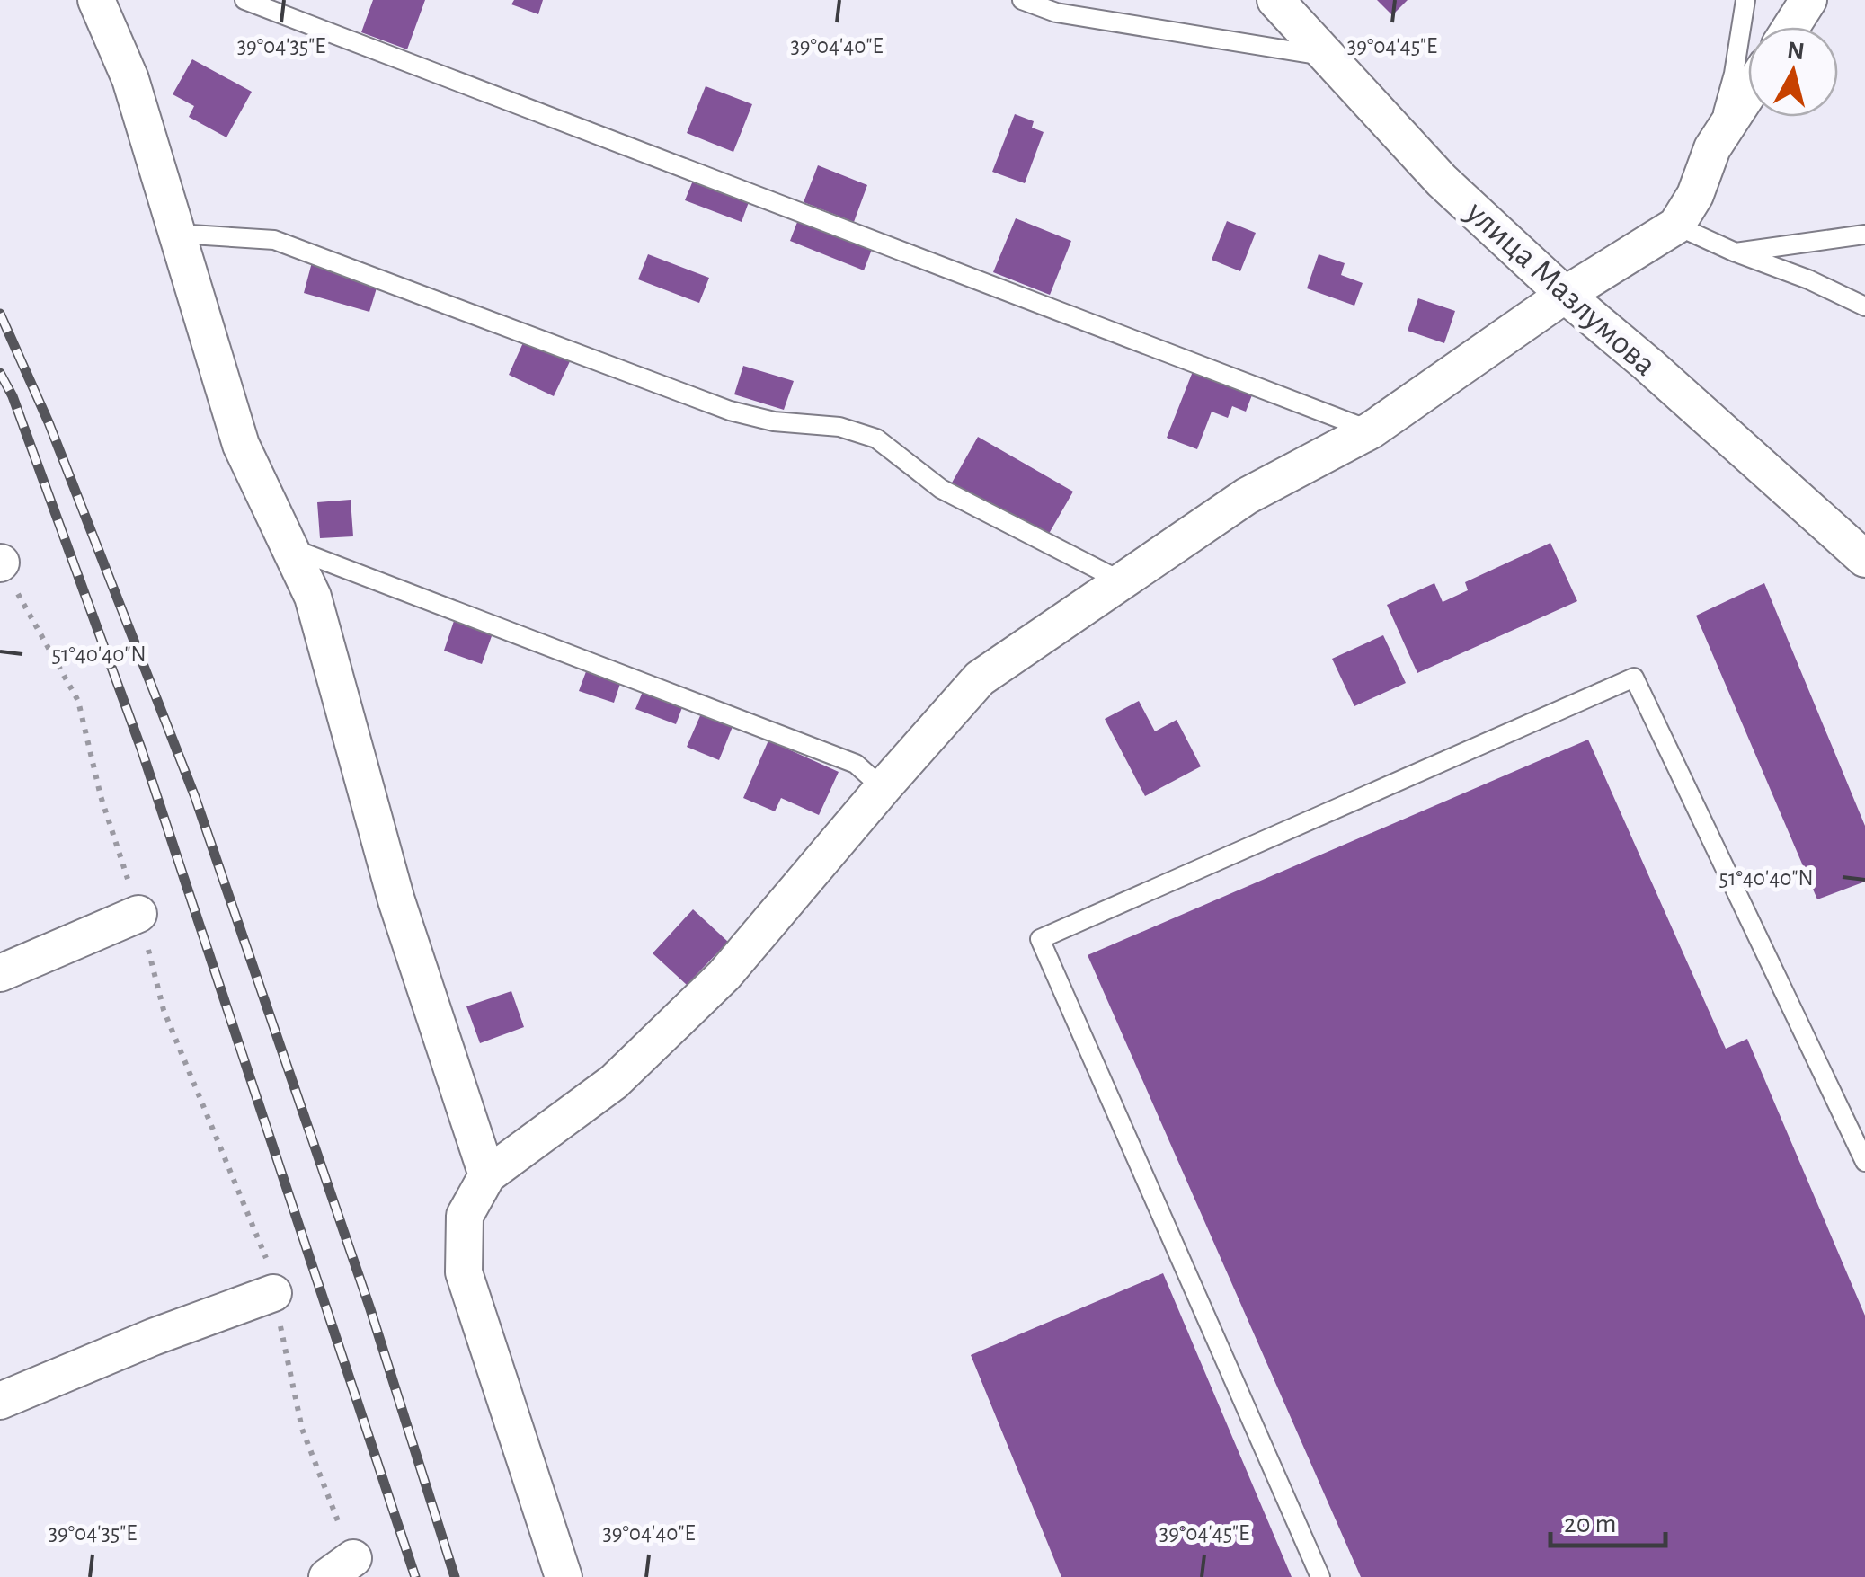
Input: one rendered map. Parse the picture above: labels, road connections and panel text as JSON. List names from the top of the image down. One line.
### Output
{"streets":{"street":["улица Мазлумова"]},"scale_bar":"20 m","north":"top","coordinates":["39°04'35\"E","39°04'40\"E","39°04'45\"E","51°40'40\"N"]}
